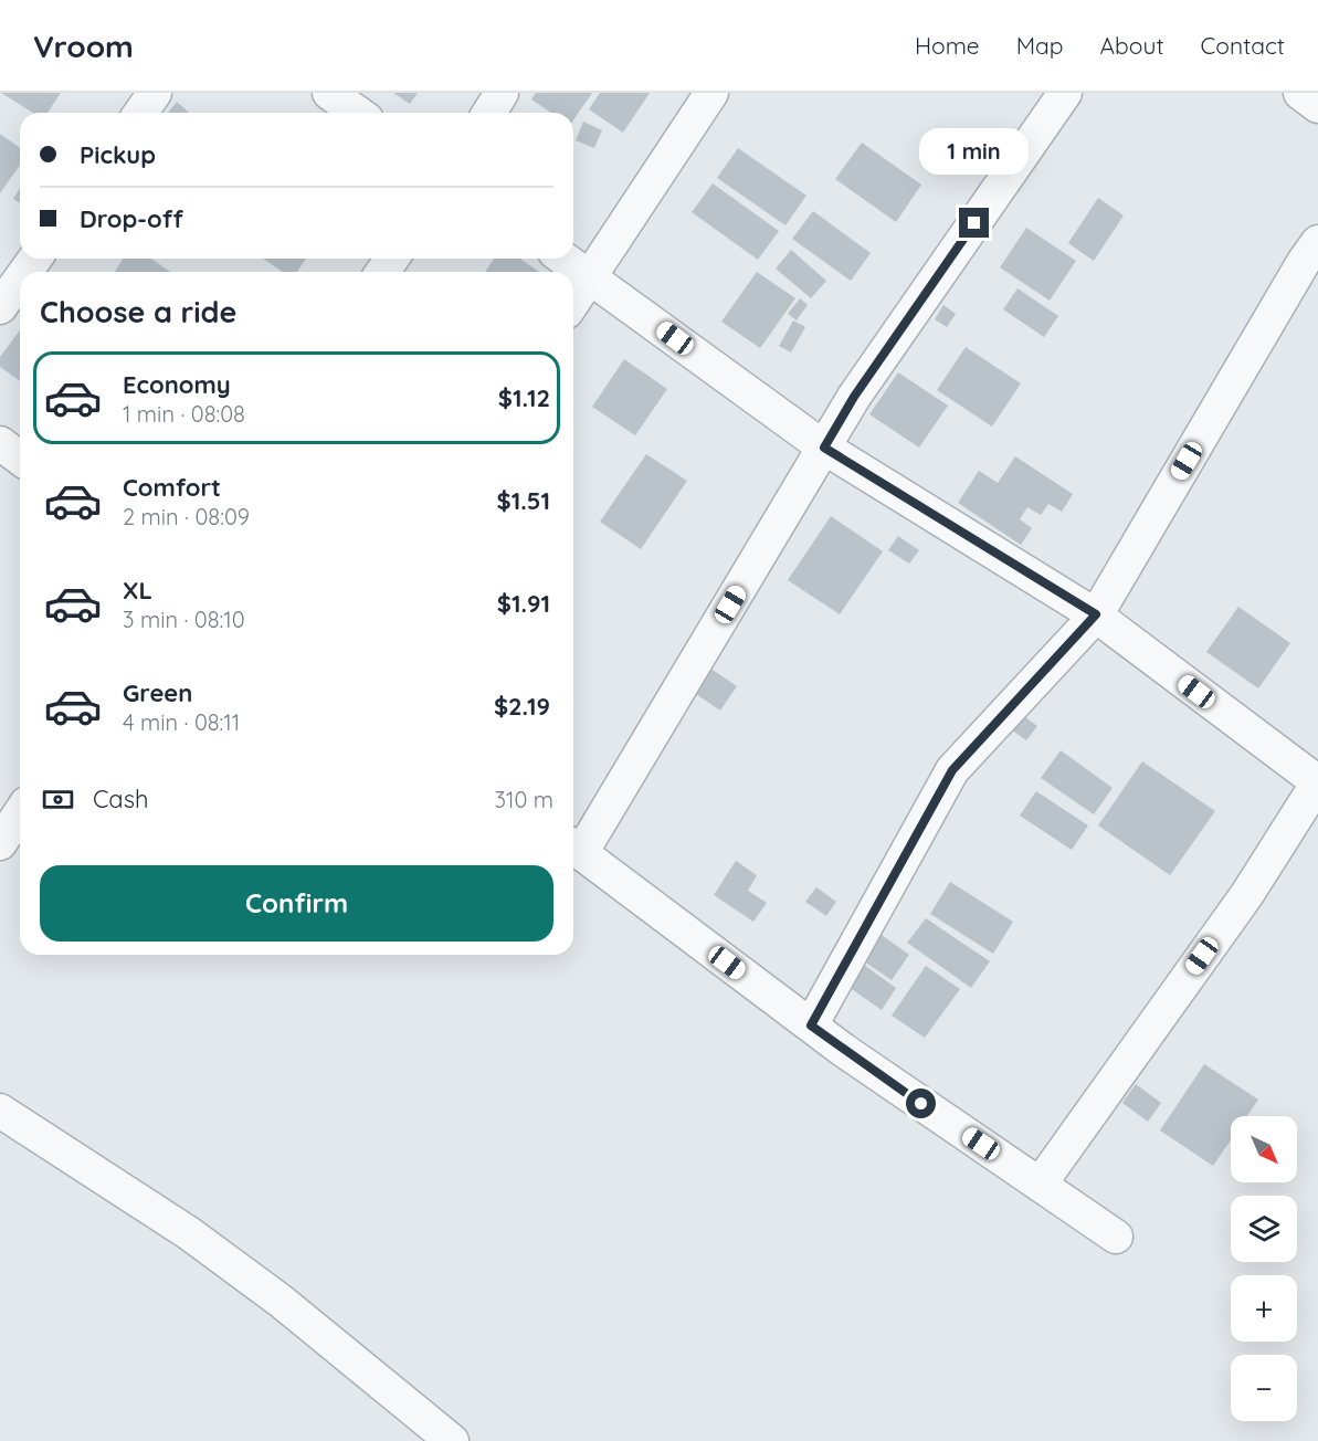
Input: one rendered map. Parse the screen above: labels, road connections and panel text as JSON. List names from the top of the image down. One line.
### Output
{"north":"bottom right","page":{"header":"Vroom","nav":["Home","Map","About","Contact"],"banner":["Pickup","Drop-off"],"bubble":"1 min","heading":"Choose a ride","list":[{"name":"Economy","note":"1 min · 08:08","value":"$1.12"},{"name":"Comfort","note":"2 min · 08:09","value":"$1.51"},{"name":"XL","note":"3 min · 08:10","value":"$1.91"},{"name":"Green","note":"4 min · 08:11","value":"$2.19"}],"pay":["Cash","310 m"],"buttons":"Confirm","map_buttons":["+","−"]}}
